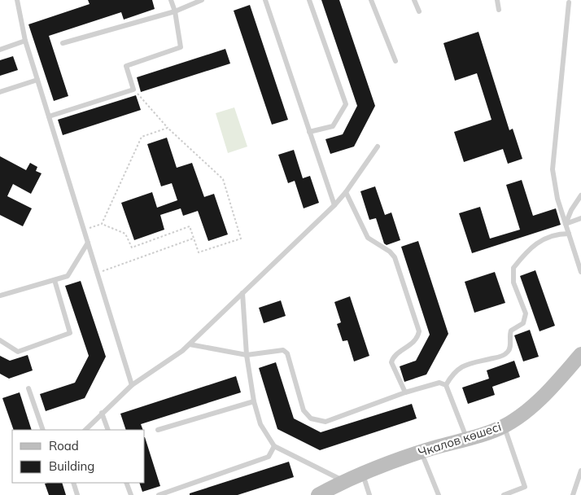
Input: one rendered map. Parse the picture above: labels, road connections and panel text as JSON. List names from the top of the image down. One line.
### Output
{"streets":{"street":["Чкалов көшесі"]},"legend":["Road","Building"]}
